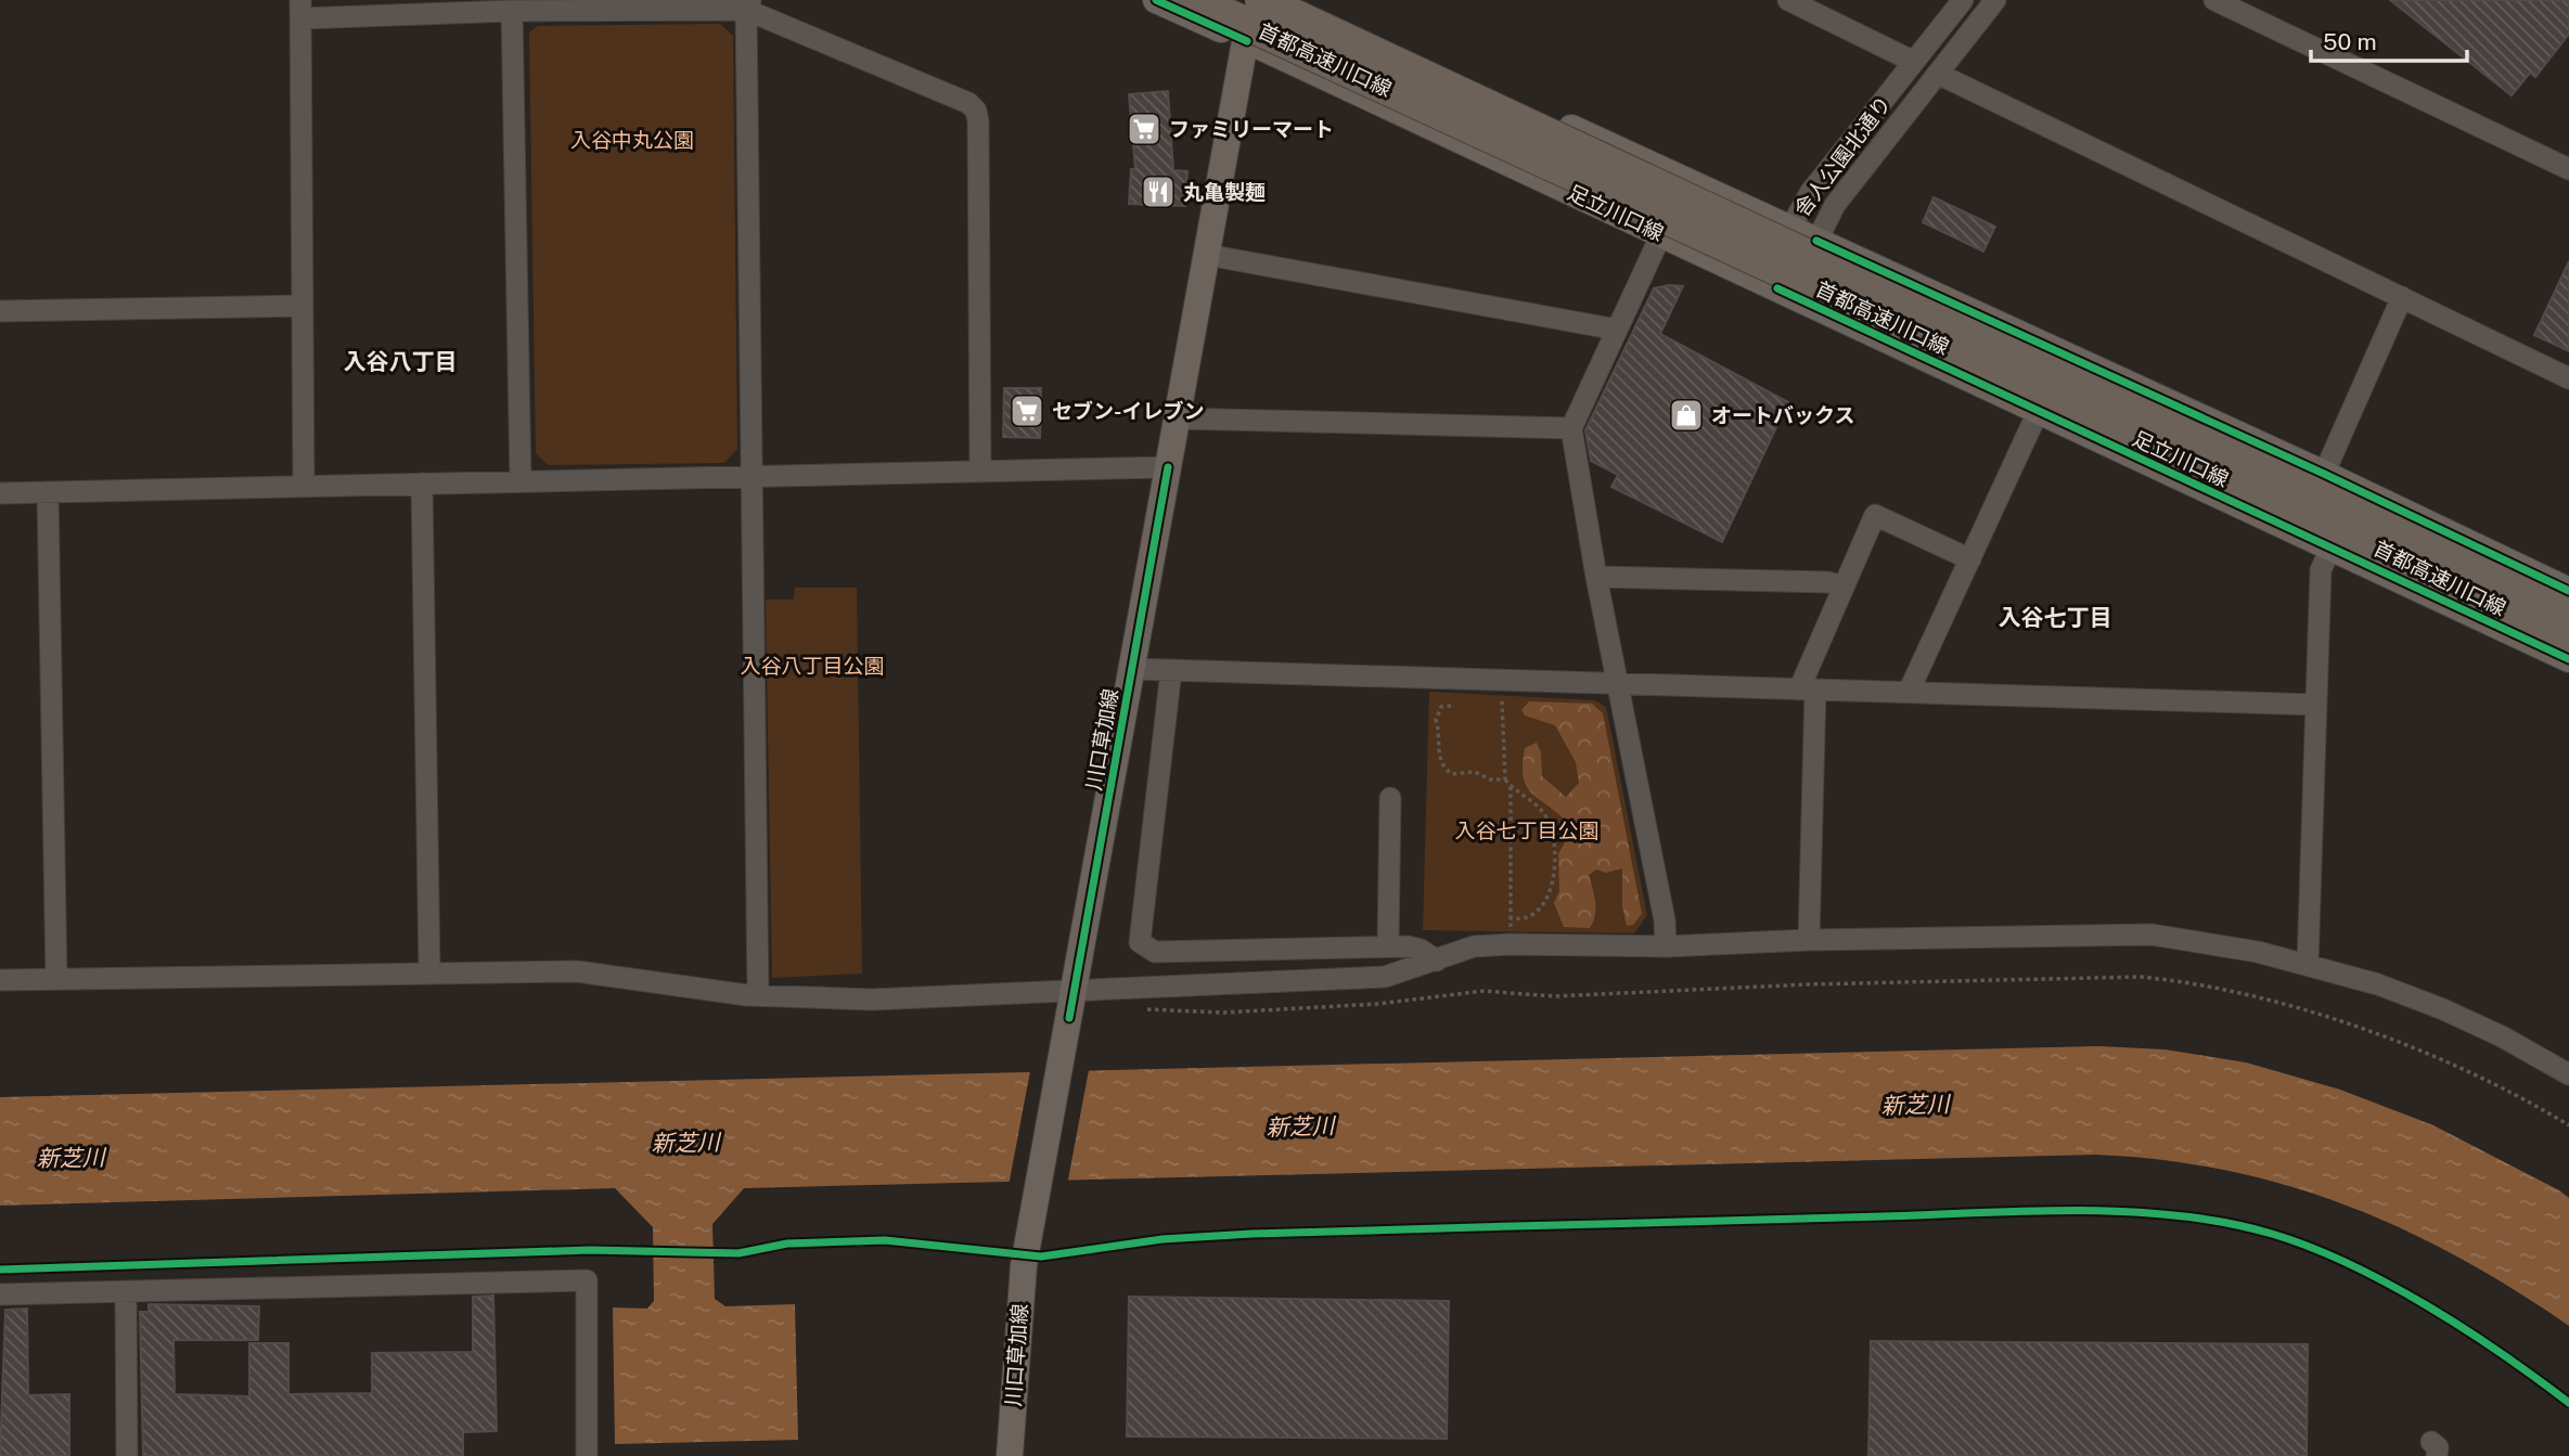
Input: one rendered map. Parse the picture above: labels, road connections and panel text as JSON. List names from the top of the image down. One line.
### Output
{"streets":{"highway":["首都高速川口線"],"main road":["足立川口線","川口草加線"],"street":["舎人公園北通り"]},"crossings":[["舎人公園北通り","足立川口線"],["足立川口線","川口草加線"]],"districts":["入谷八丁目","入谷七丁目"],"water":["新芝川"],"parks":["入谷中丸公園","入谷八丁目公園","入谷七丁目公園"],"places":{"supermarket":["ファミリーマート","セブン-イレブン"],"restaurant":["丸亀製麺"],"shop":["オートバックス"]},"scale_bar":"50 m"}
